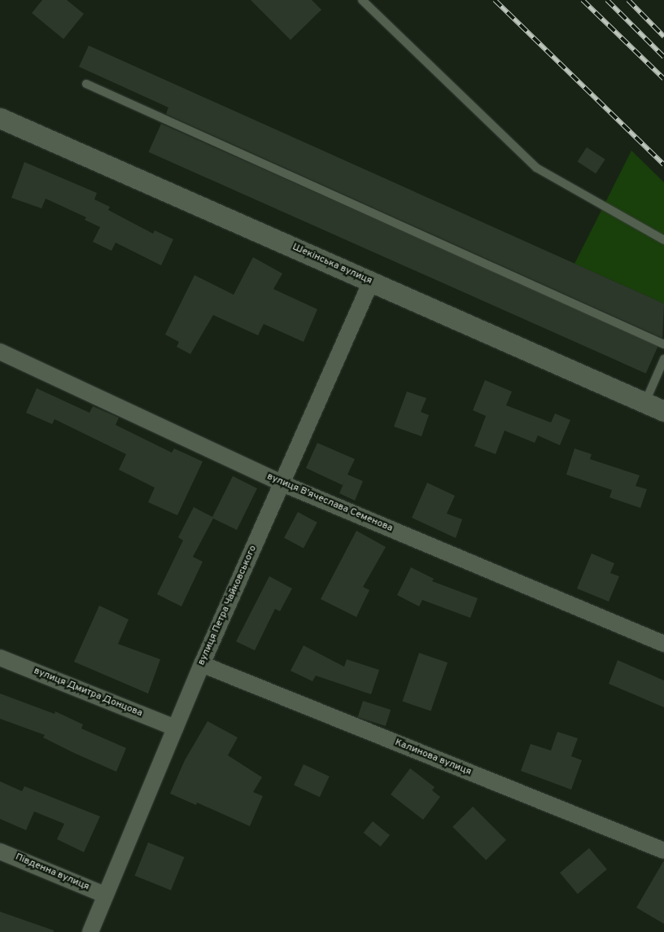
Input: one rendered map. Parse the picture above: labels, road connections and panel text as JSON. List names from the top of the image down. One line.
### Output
{"streets":{"street":["Шекінська вулиця","вулиця В'ячеслава Семенова","вулиця Петра Чайковського","вулиця Дмитра Донцова","Калинова вулиця","Південна вулиця"]},"crossings":[["Шекінська вулиця","вулиця Петра Чайковського"],["вулиця В'ячеслава Семенова","вулиця Петра Чайковського"],["вулиця Петра Чайковського","вулиця Дмитра Донцова"],["вулиця Петра Чайковського","Калинова вулиця"],["вулиця Петра Чайковського","Південна вулиця"]]}
